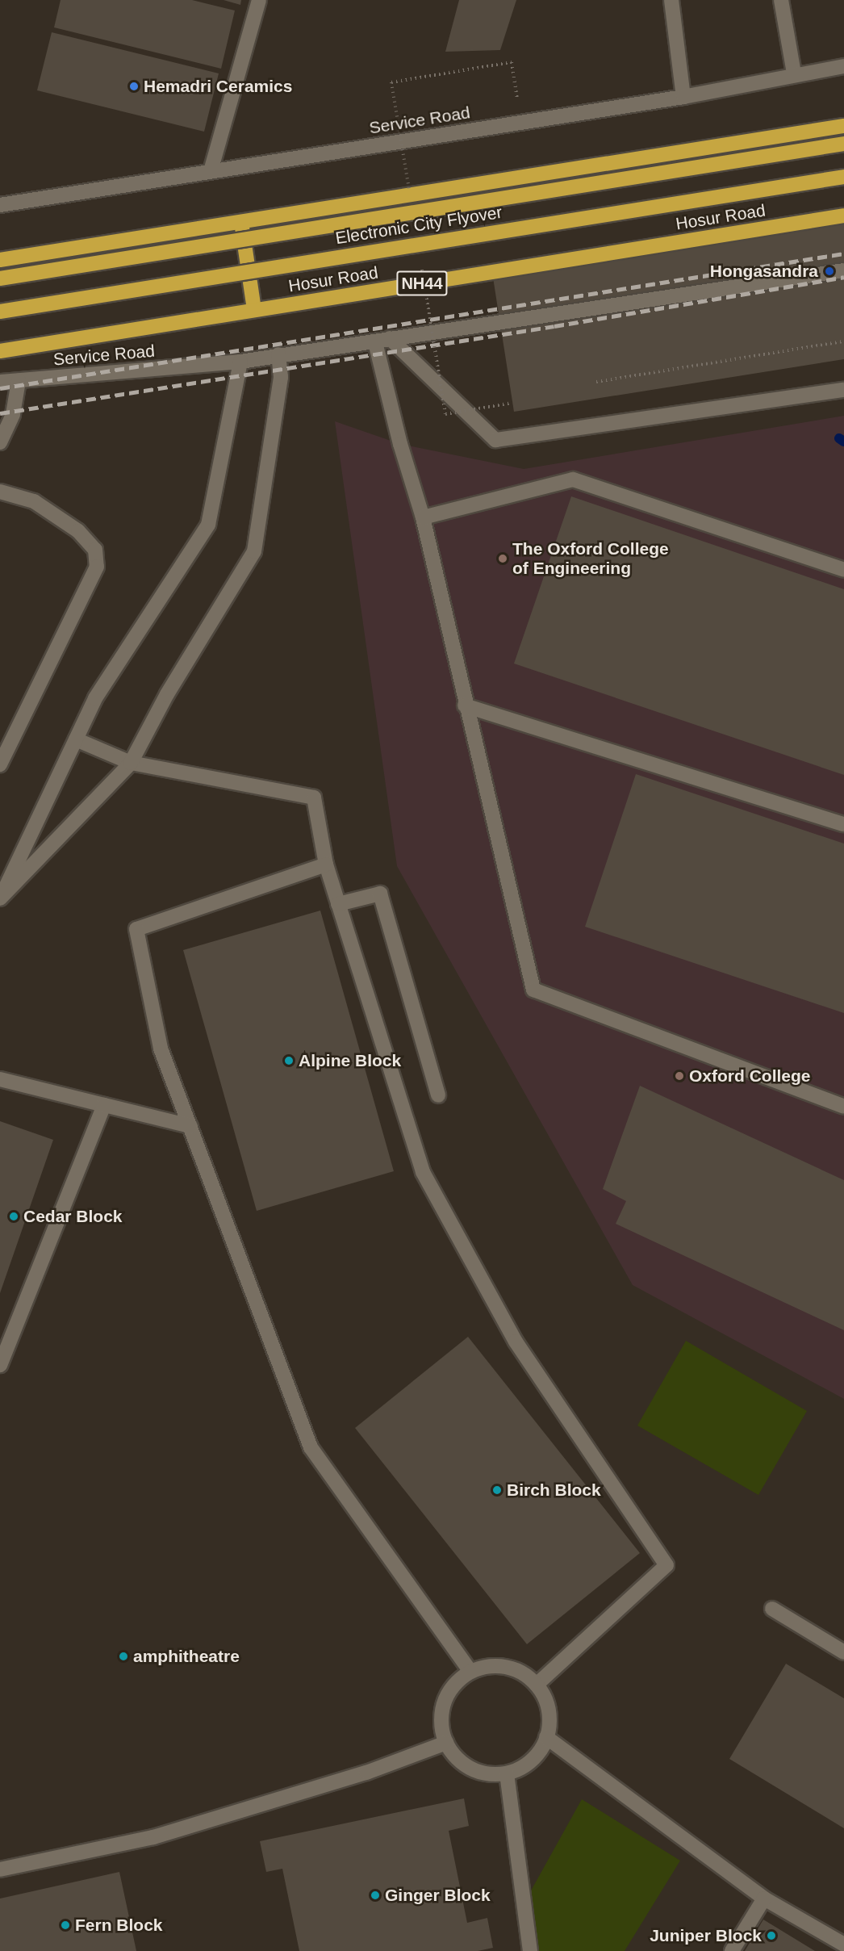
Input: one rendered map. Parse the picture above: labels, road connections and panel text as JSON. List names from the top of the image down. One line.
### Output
{"streets":{"highway":["Hosur Road","Electronic City Flyover","NH44"],"street":["Service Road"]},"places":["Hemadri Ceramics","Hongasandra","The Oxford College of Engineering","Alpine Block","Oxford College","Cedar Block","Birch Block","amphitheatre","Ginger Block","Fern Block","Juniper Block"]}
